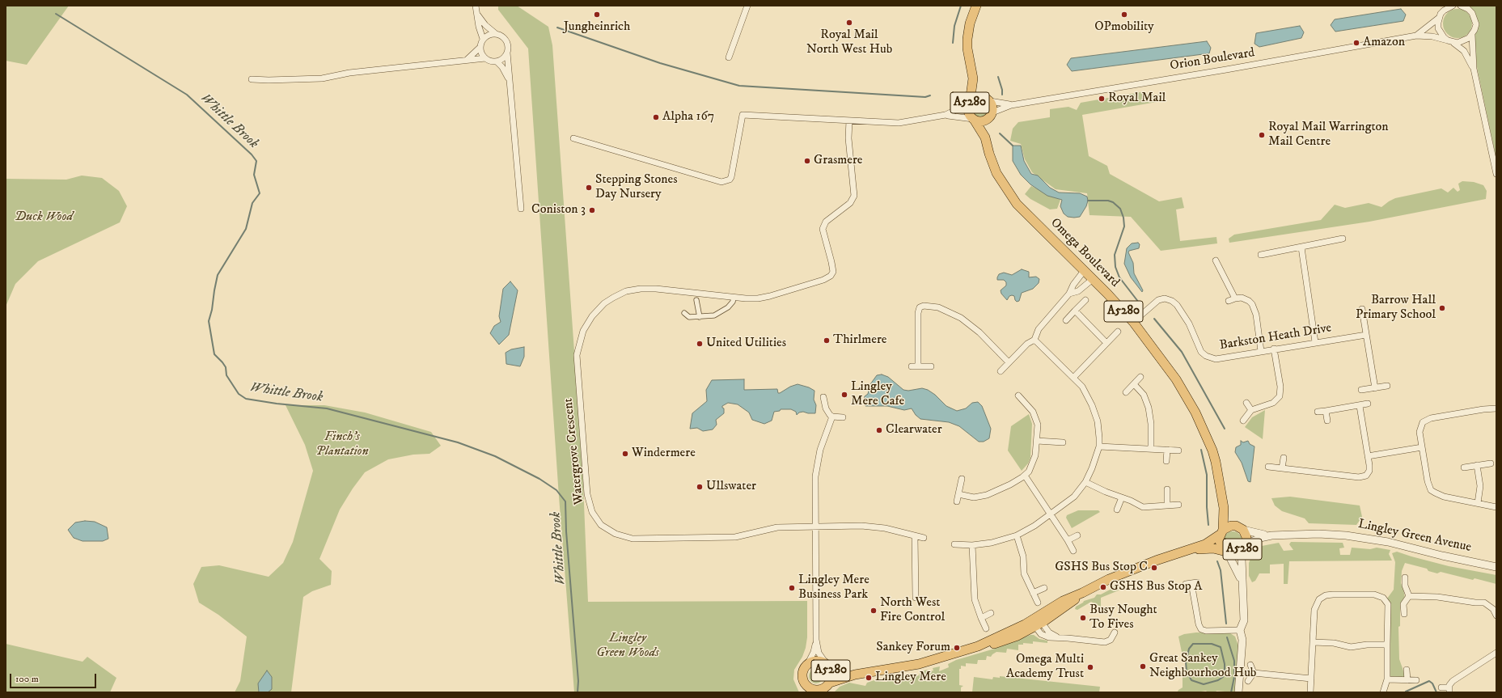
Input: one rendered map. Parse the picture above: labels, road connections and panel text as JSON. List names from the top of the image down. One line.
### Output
{"streets":{"main road":["A5280","Omega Boulevard"],"street":["Orion Boulevard","Barkston Heath Drive","Watergrove Crescent","Lingley Green Avenue"]},"crossings":[["Orion Boulevard","A5280"],["Orion Boulevard","Omega Boulevard"],["A5280","Omega Boulevard"],["A5280","Lingley Green Avenue"],["Omega Boulevard","Barkston Heath Drive"],["Omega Boulevard","Lingley Green Avenue"]],"water":["Whittle Brook"],"parks":["Duck Wood","Finch's Plantation","Lingley Green Woods"],"places":["Jungheinrich","OPmobility","Royal Mail North West Hub","Amazon","Royal Mail","Alpha 167","Royal Mail Warrington Mail Centre","Grasmere","Stepping Stones Day Nursery","Coniston 3","Barrow Hall Primary School","Thirlmere","United Utilities","Lingley Mere Cafe","Clearwater","Windermere","Ullswater","GSHS Bus Stop C","GSHS Bus Stop A","Lingley Mere Business Park","North West Fire Control","Busy Nought To Fives","Sankey Forum","Great Sankey Neighbourhood Hub","Omega Multi Academy Trust","Lingley Mere"],"scale_bar":"100 m"}
